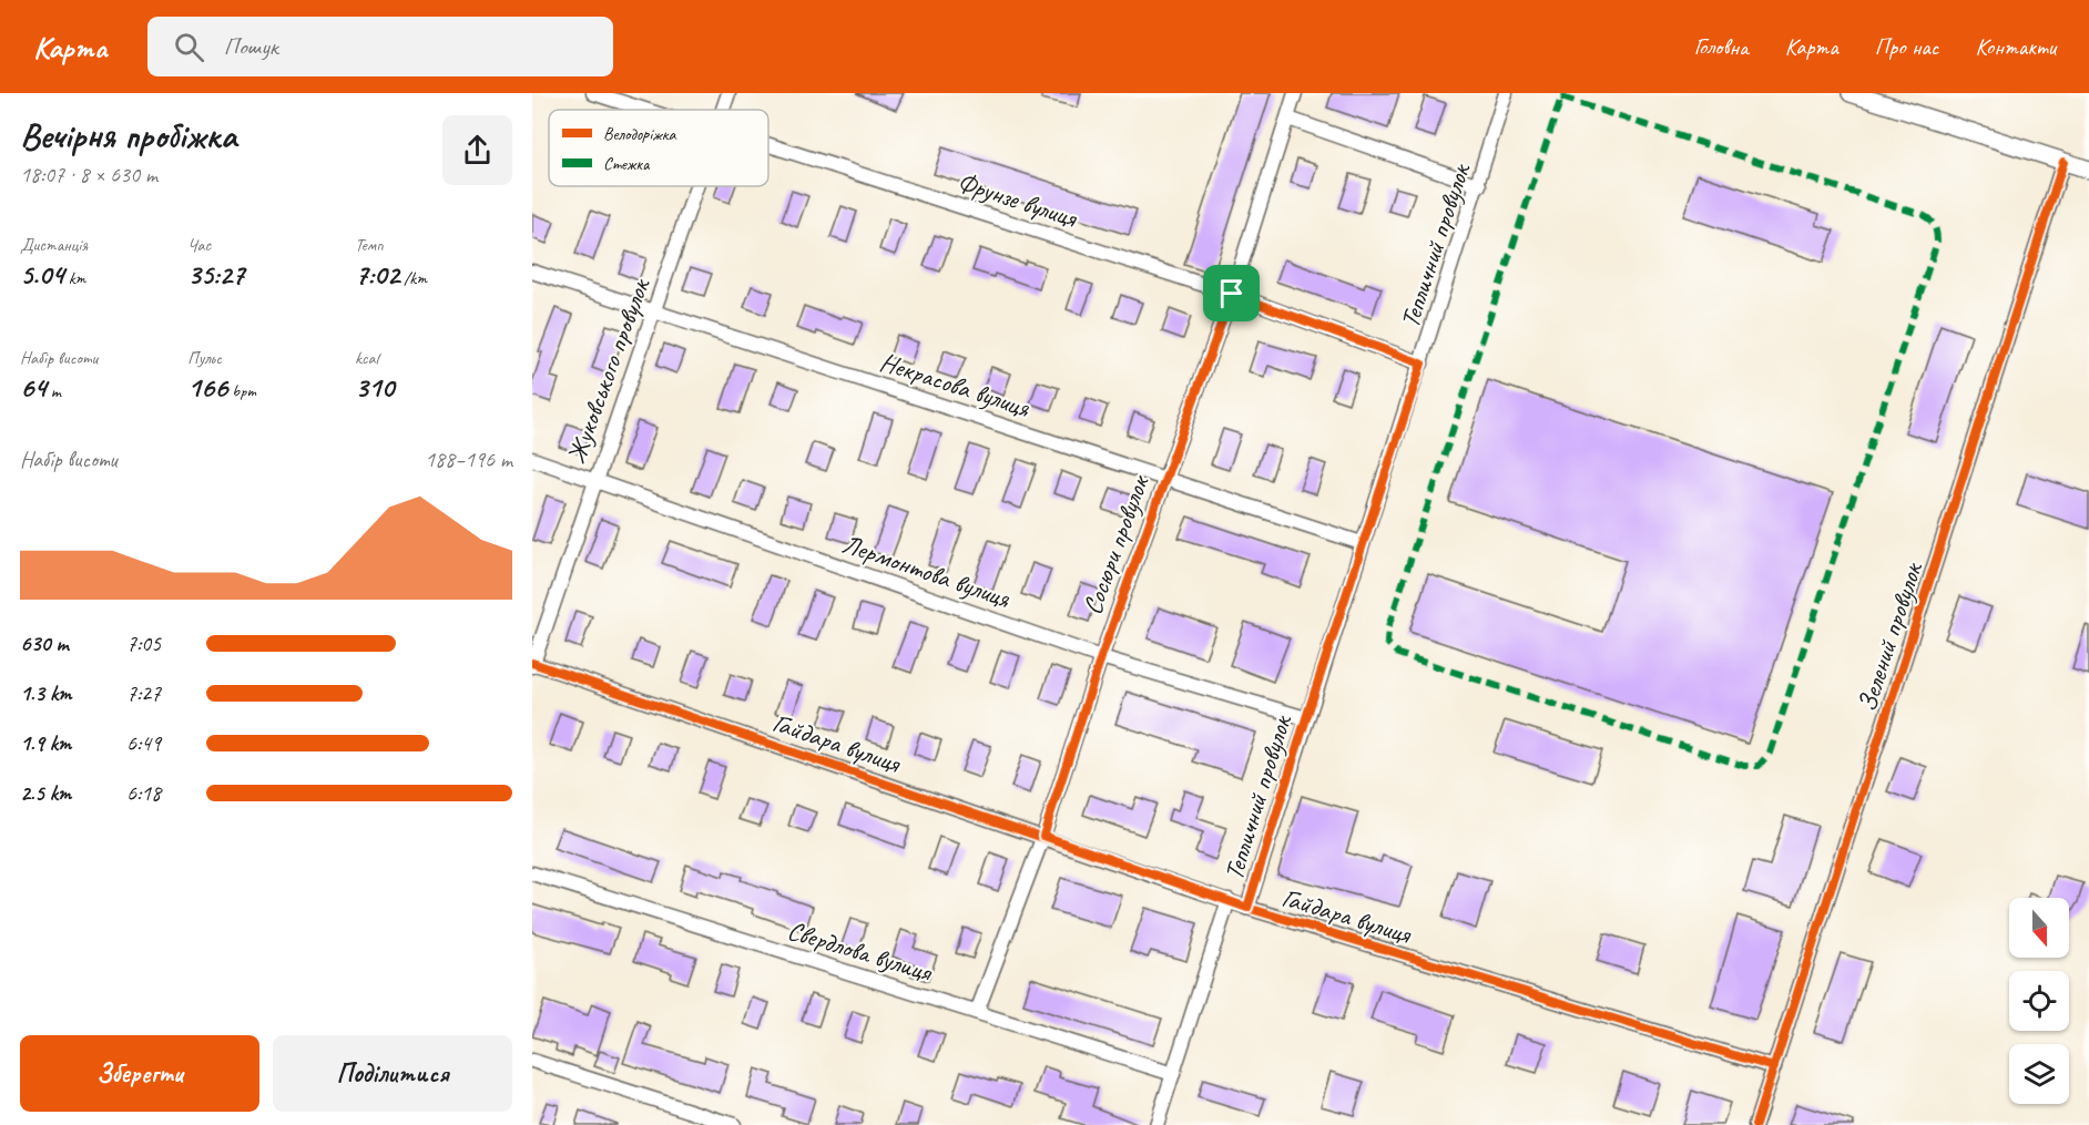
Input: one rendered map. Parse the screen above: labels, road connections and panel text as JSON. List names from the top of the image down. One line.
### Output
{"streets":{"street":["Фрунзе вулиця","Тепличний провулок","Жуковського провулок","Некрасова вулиця","Сосюри провулок","Лермонтова вулиця","Зелений провулок","Гайдара вулиця","Свердлова вулиця"]},"crossings":[["Фрунзе вулиця","Тепличний провулок"],["Фрунзе вулиця","Сосюри провулок"],["Тепличний провулок","Некрасова вулиця"],["Тепличний провулок","Лермонтова вулиця"],["Тепличний провулок","Гайдара вулиця"],["Тепличний провулок","Свердлова вулиця"],["Жуковського провулок","Некрасова вулиця"],["Жуковського провулок","Лермонтова вулиця"],["Жуковського провулок","Гайдара вулиця"],["Некрасова вулиця","Сосюри провулок"],["Сосюри провулок","Лермонтова вулиця"],["Сосюри провулок","Гайдара вулиця"],["Сосюри провулок","Свердлова вулиця"],["Зелений провулок","Гайдара вулиця"]],"legend":["Велодоріжка","Стежка"],"north":"bottom","page":{"header":"Карта","search":"Пошук","nav":["Головна","Карта","Про нас","Контакти"],"heading":["Вечірня пробіжка","18:07 · 8 × 630 m"],"stats":[["Дистанція","5.04 km"],["Час","35:27"],["Темп","7:02 /km"],["Набір висоти","64 m"],["Пульс","166 bpm"],["kcal","310"]],"chart":["Набір висоти","188–196 m"],"list":[{"name":"630 m","note":"7:05"},{"name":"1.3 km","note":"7:27"},{"name":"1.9 km","note":"6:49"},{"name":"2.5 km","note":"6:18"}],"buttons":["Зберегти","Поділитися"]}}
